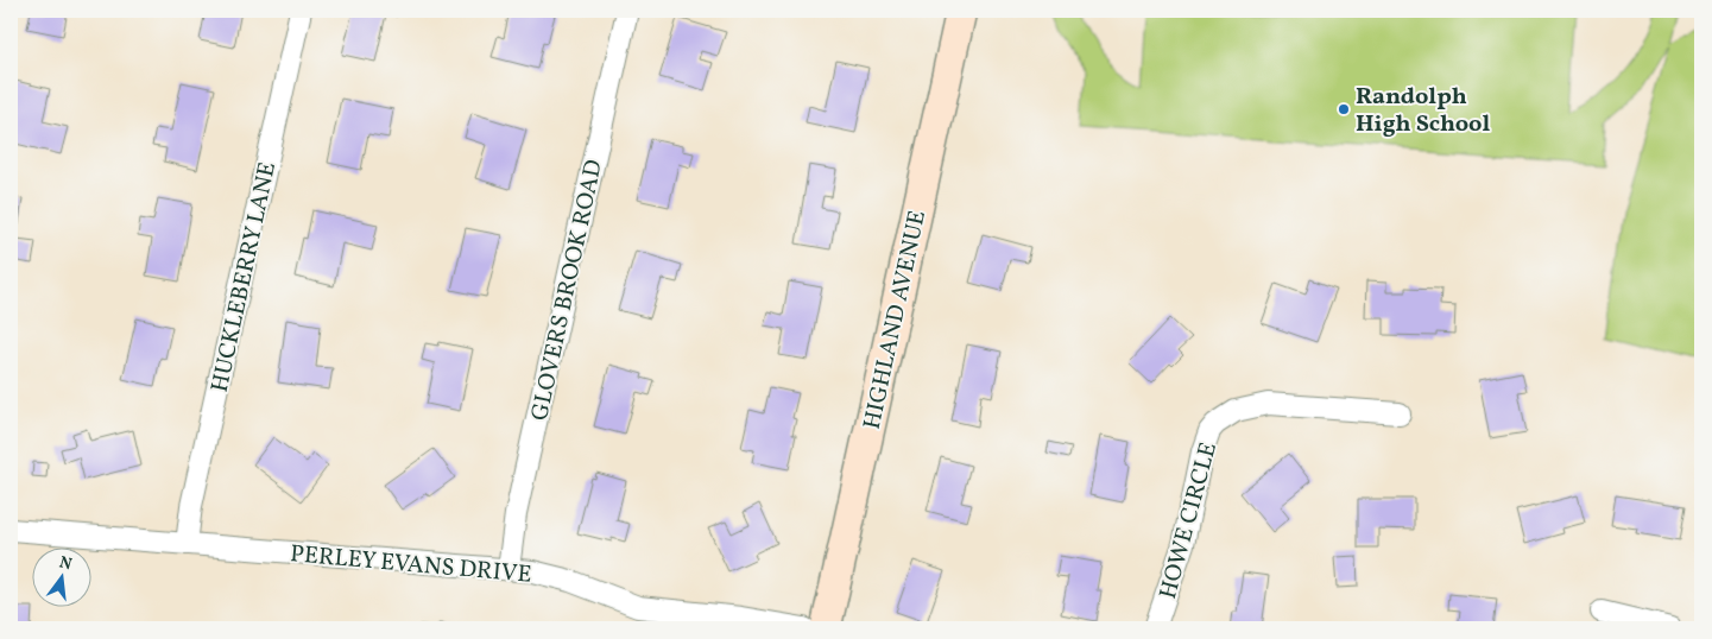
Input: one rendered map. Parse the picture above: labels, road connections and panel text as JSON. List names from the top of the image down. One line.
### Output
{"streets":{"street":["HUCKLEBERRY LANE","GLOVERS BROOK ROAD","HIGHLAND AVENUE","HOWE CIRCLE","PERLEY EVANS DRIVE"]},"crossings":[["HUCKLEBERRY LANE","PERLEY EVANS DRIVE"],["GLOVERS BROOK ROAD","PERLEY EVANS DRIVE"]],"places":["Randolph High School"],"north":"top"}
